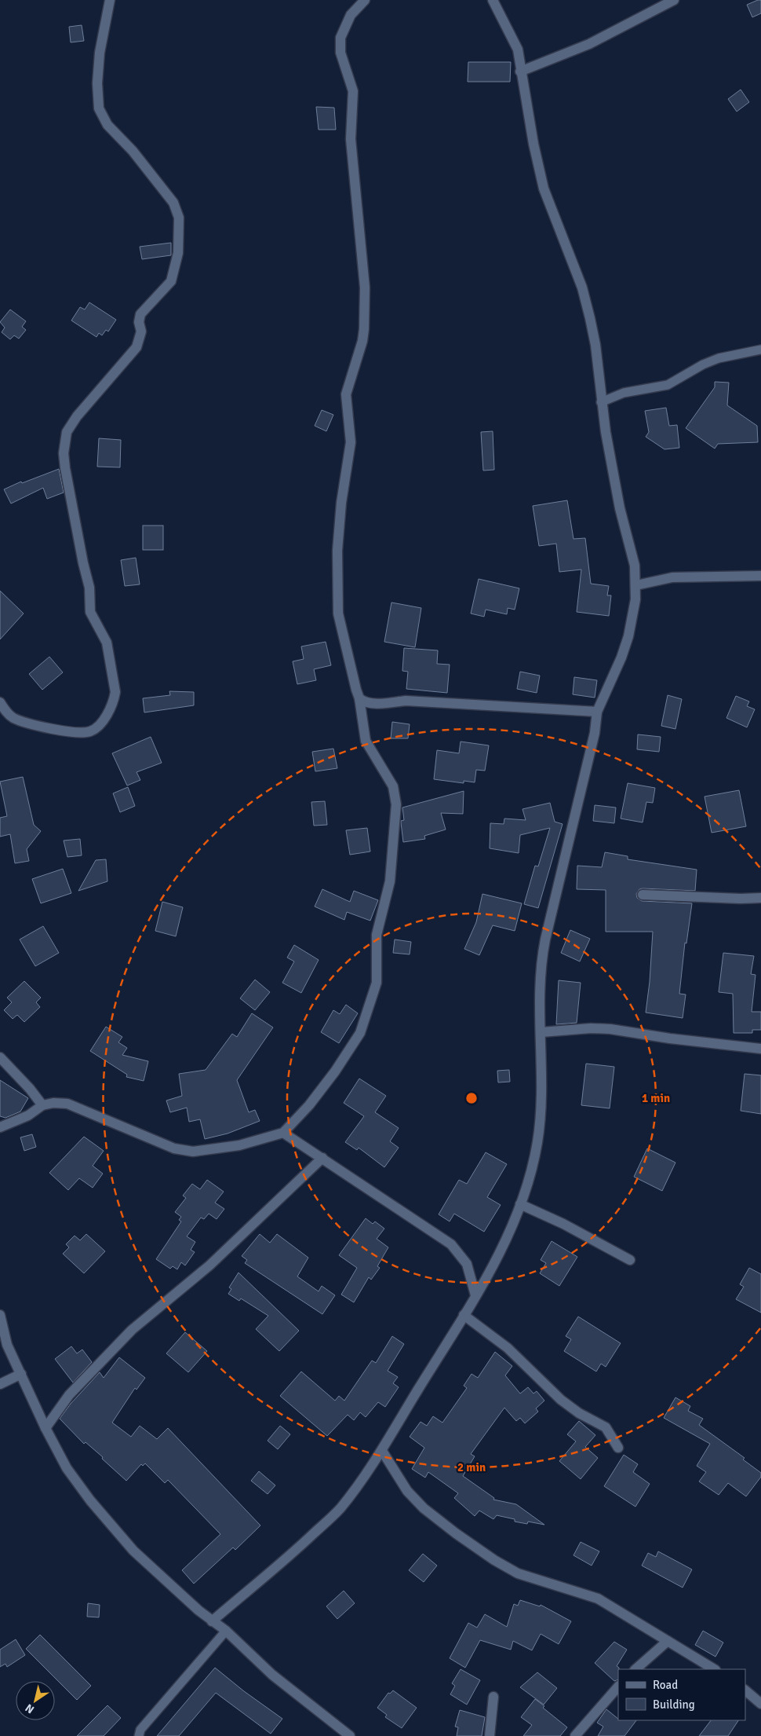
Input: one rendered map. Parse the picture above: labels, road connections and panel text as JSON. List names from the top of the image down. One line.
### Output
{"legend":["Road","Building"],"north":"bottom left","rings":["1 min","2 min"]}
